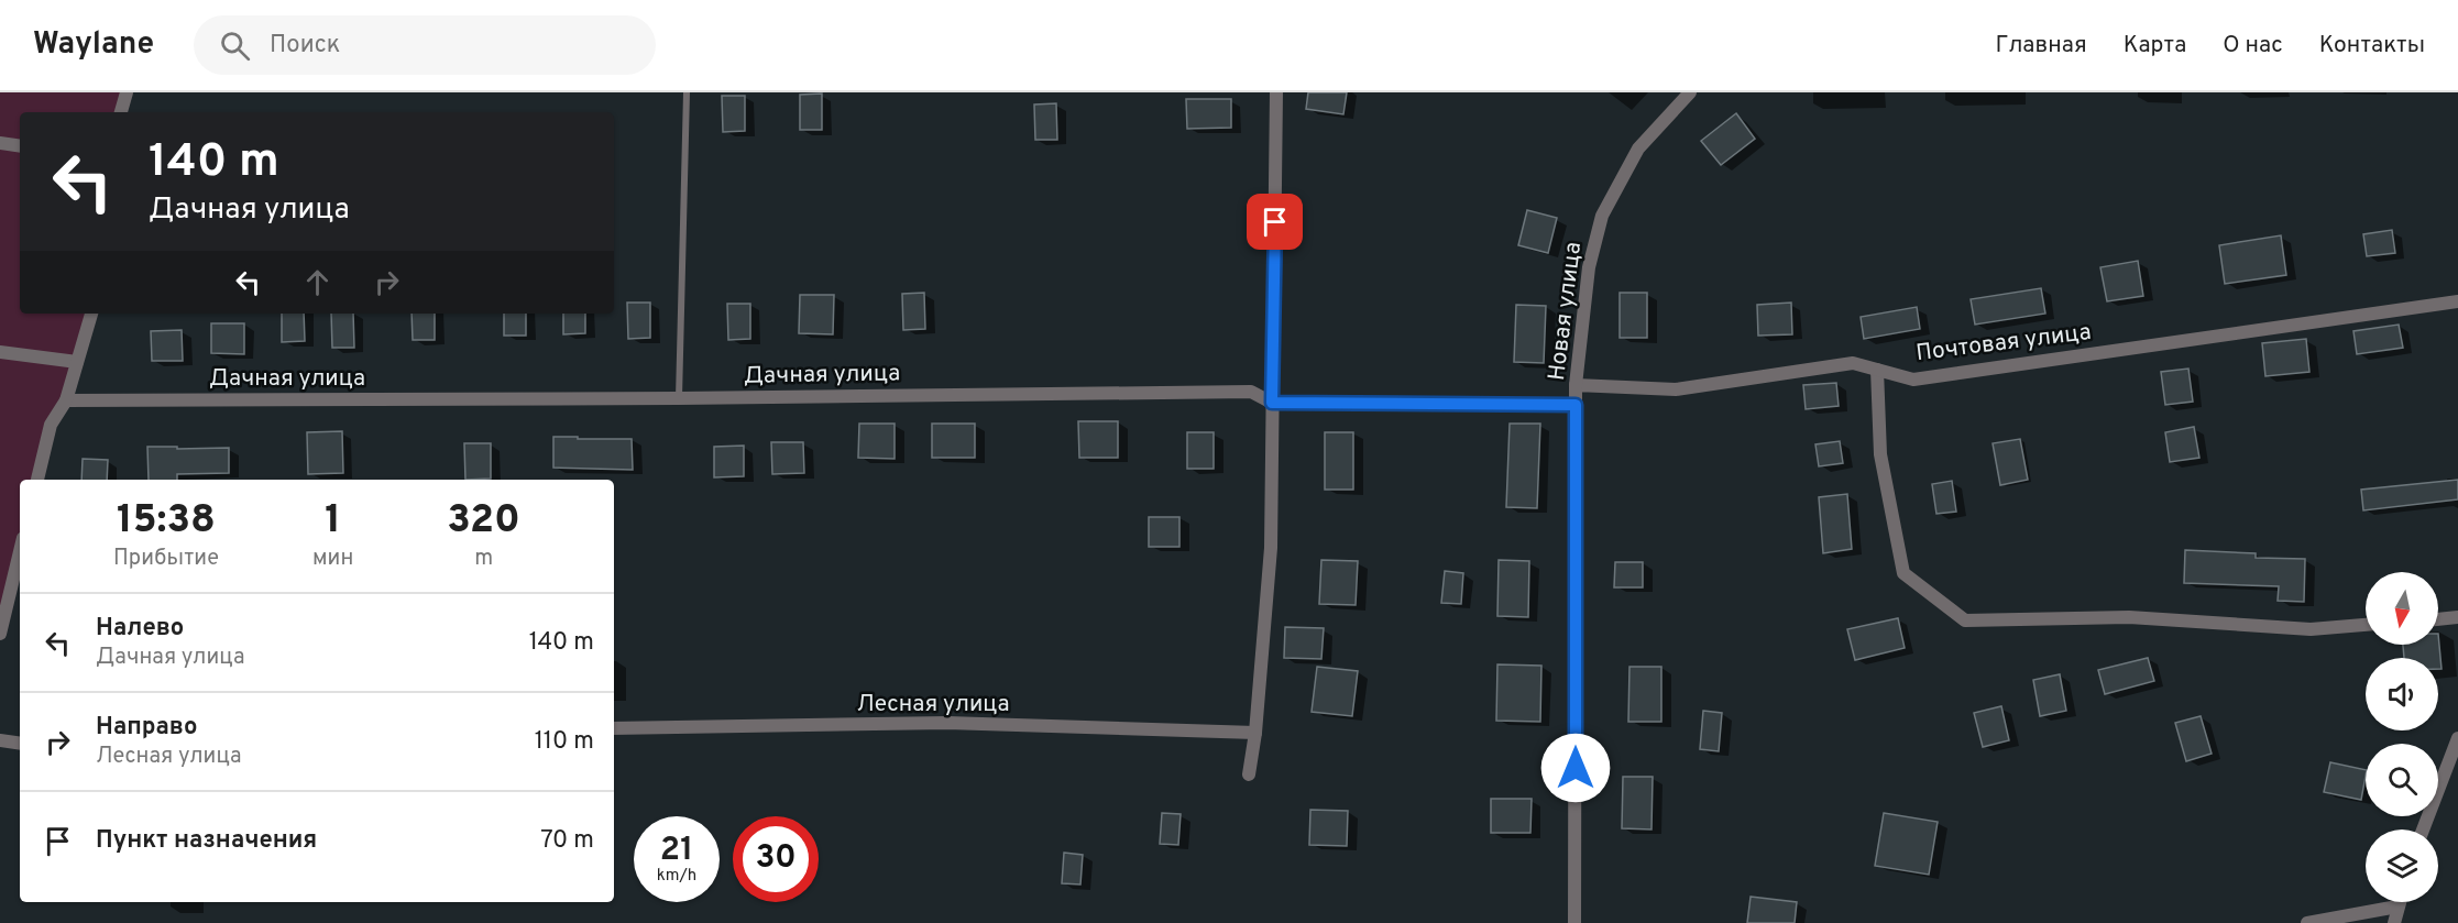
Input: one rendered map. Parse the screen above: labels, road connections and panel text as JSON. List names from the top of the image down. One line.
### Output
{"streets":{"street":["Новая улица","Почтовая улица","Дачная улица","Лесная улица"]},"crossings":[["Новая улица","Почтовая улица"],["Новая улица","Дачная улица"]],"north":"bottom","page":{"header":"Waylane","search":"Поиск","nav":["Главная","Карта","О нас","Контакты"],"turn":["140 m","Дачная улица"],"eta":["15:38","Прибытие","1","мин","320","m"],"list":[{"name":"Налево","note":"Дачная улица","value":"140 m"},{"name":"Направо","note":"Лесная улица","value":"110 m"},{"name":"Пункт назначения","value":"70 m"}],"speed":"21 km/h","limit":"30"}}
